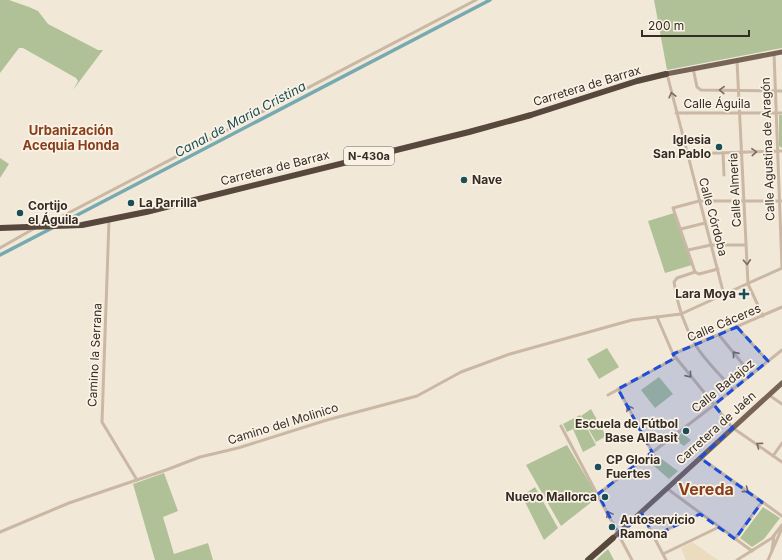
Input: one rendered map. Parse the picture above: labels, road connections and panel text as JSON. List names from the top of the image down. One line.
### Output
{"streets":{"highway":["Carretera de Barrax","N-430a","Carretera de Jaén"],"street":["Calle Águila","Calle Agustina de Aragón","Calle Almería","Calle Córdoba","Calle Cáceres","Camino la Serrana","Calle Badajoz","Camino del Molinico"]},"crossings":[["Carretera de Barrax","Calle Córdoba"],["Carretera de Barrax","Camino la Serrana"],["Calle Águila","Calle Agustina de Aragón"],["Calle Águila","Calle Almería"],["Calle Águila","Calle Córdoba"],["Calle Agustina de Aragón","Camino del Molinico"],["Calle Almería","Calle Cáceres"],["Calle Almería","Camino del Molinico"],["Calle Córdoba","Camino del Molinico"],["Camino la Serrana","Camino del Molinico"]],"districts":["Urbanización Acequia Honda","Vereda"],"water":["Canal de María Cristina"],"places":{"other":["Iglesia San Pablo","Nave","La Parrilla","Cortijo el Águila","Escuela de Fútbol Base AlBasit","CP Gloria Fuertes","Nuevo Mallorca","Autoservicio Ramona"],"health":["Lara Moya"]},"scale_bar":"200 m"}
